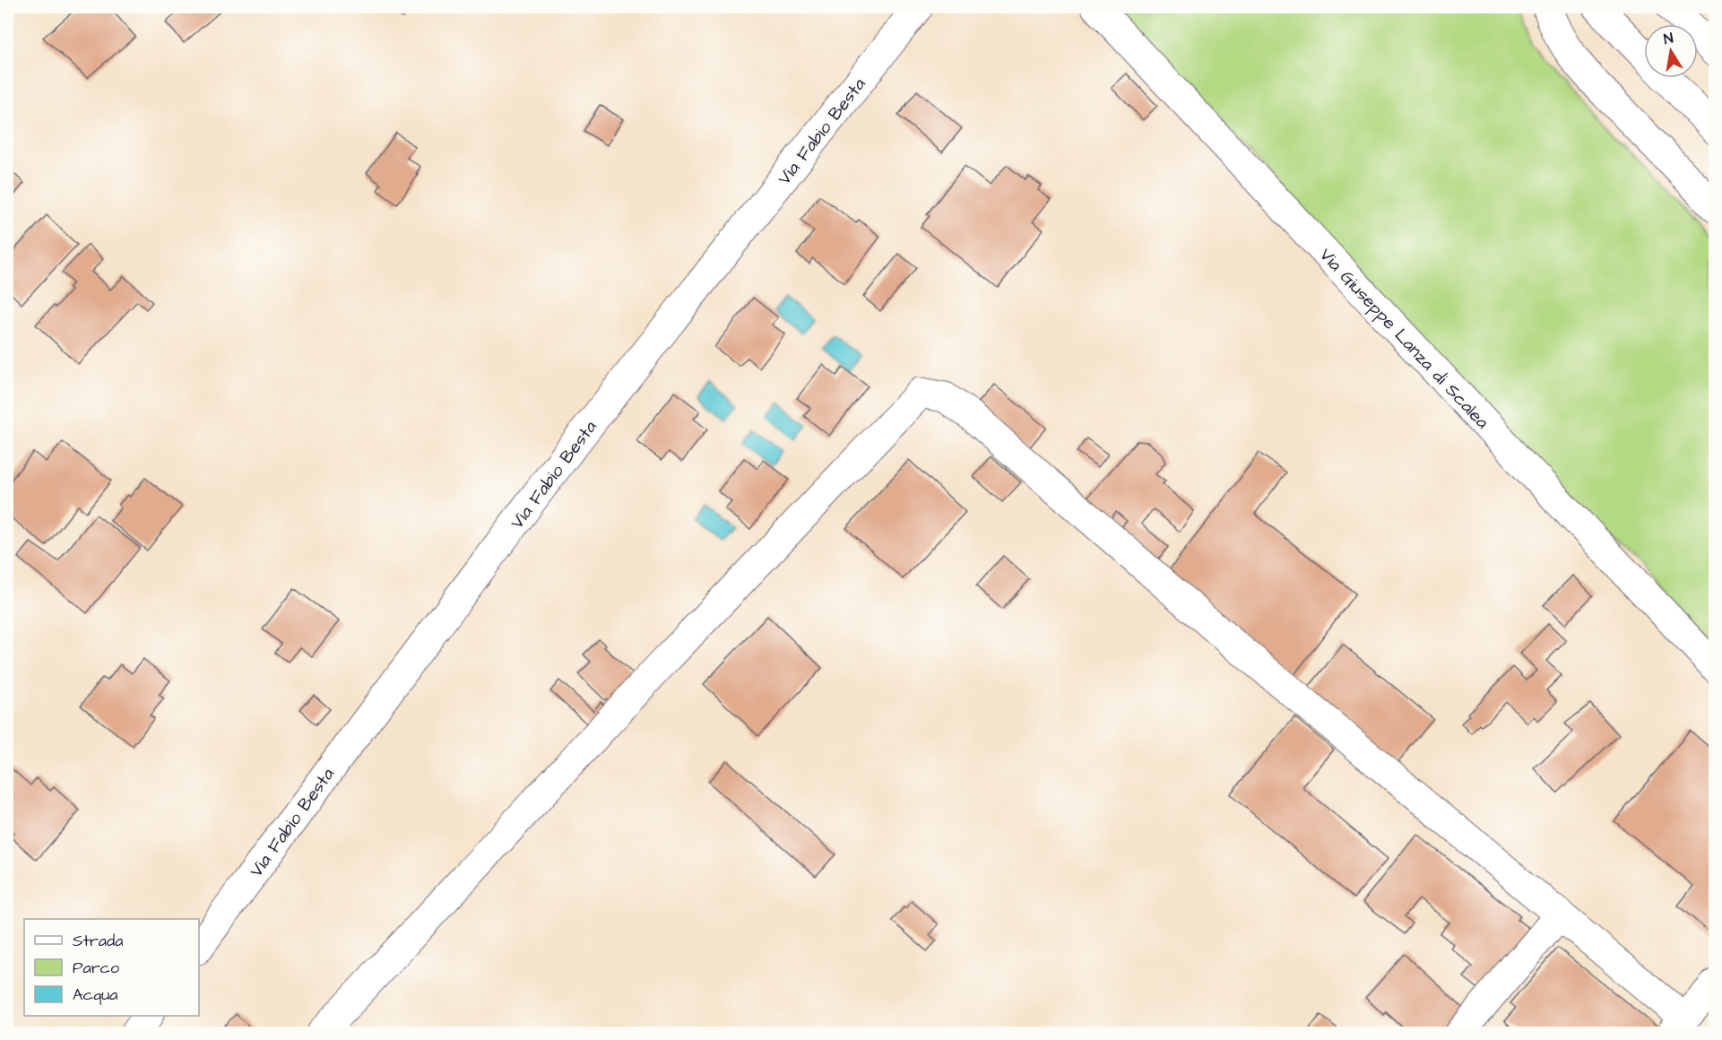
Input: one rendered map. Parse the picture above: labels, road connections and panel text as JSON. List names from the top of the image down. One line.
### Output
{"streets":{"street":["Via Fabio Besta","Via Giuseppe Lanza di Scalea"]},"legend":["Strada","Parco","Acqua"],"north":"top"}
